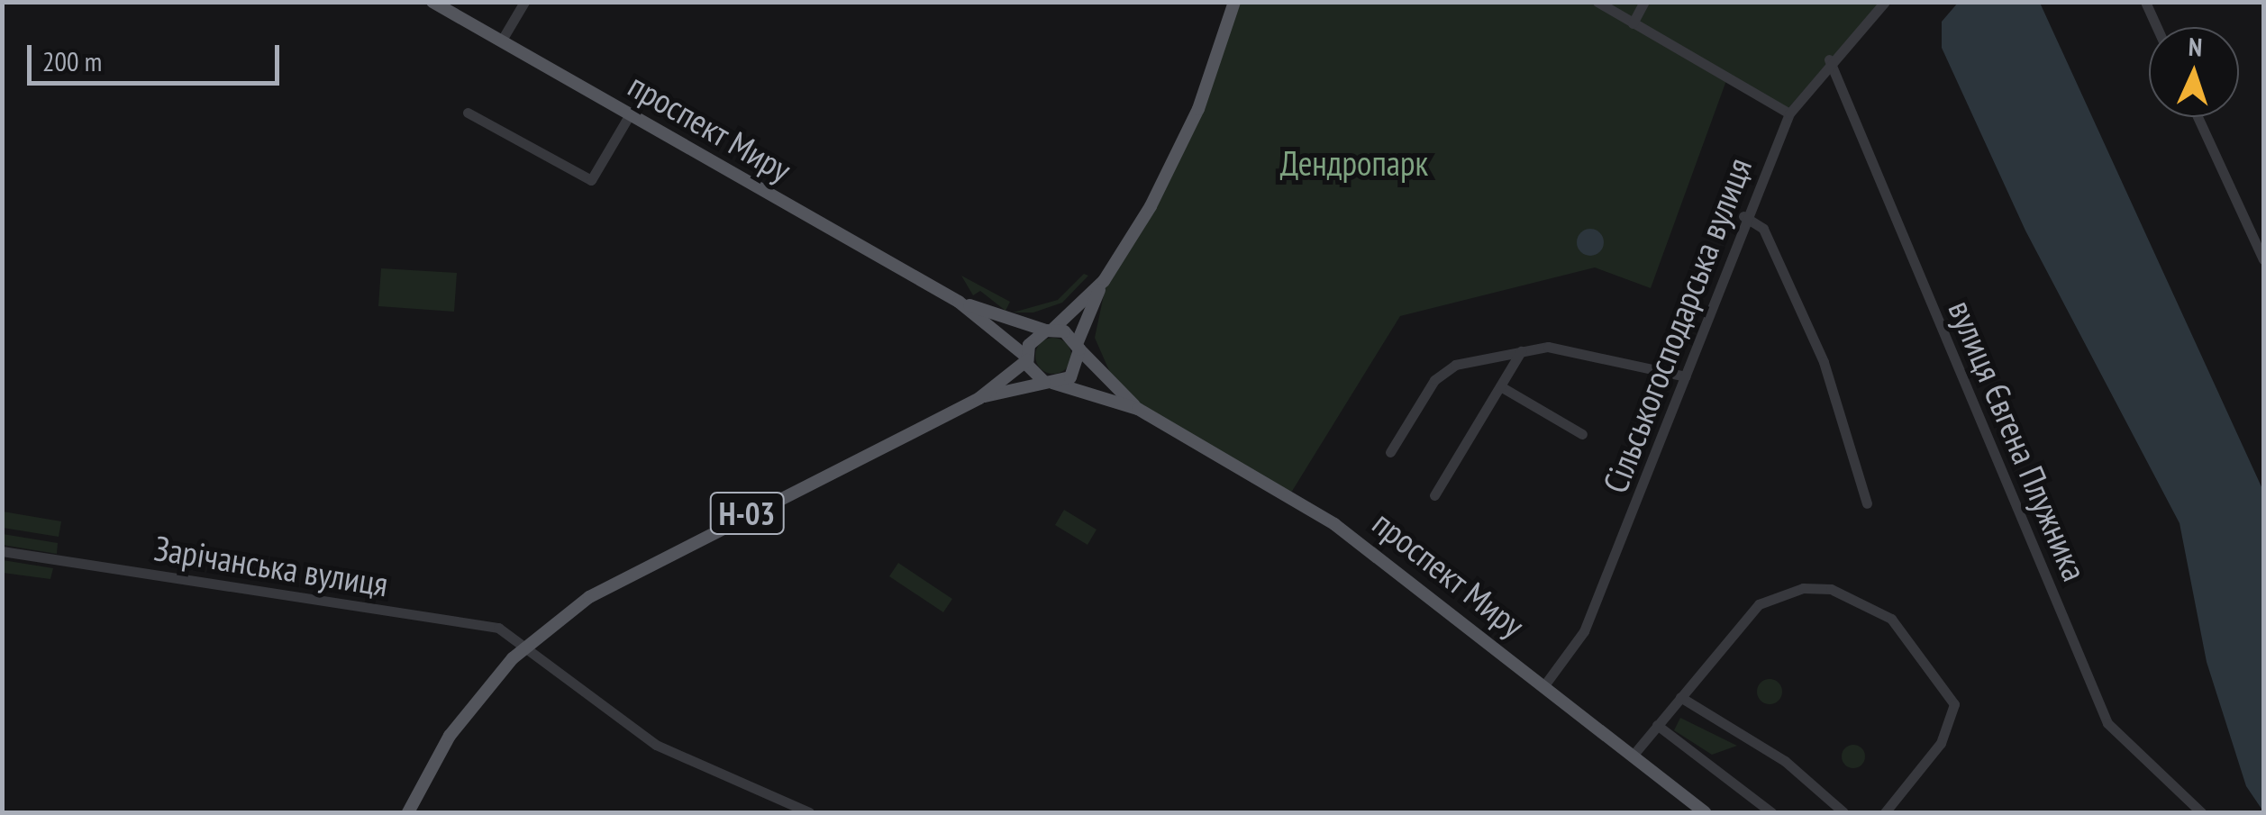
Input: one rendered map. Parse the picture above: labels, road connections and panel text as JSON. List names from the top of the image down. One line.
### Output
{"streets":{"main road":["проспект Миру","Н-03"],"street":["Сільськогосподарська вулиця","вулиця Євгена Плужника","Зарічанська вулиця"]},"crossings":[["проспект Миру","Сільськогосподарська вулиця"],["проспект Миру","Н-03"],["Сільськогосподарська вулиця","вулиця Євгена Плужника"],["Н-03","Зарічанська вулиця"]],"parks":["Дендропарк"],"scale_bar":"200 m","north":"top"}
